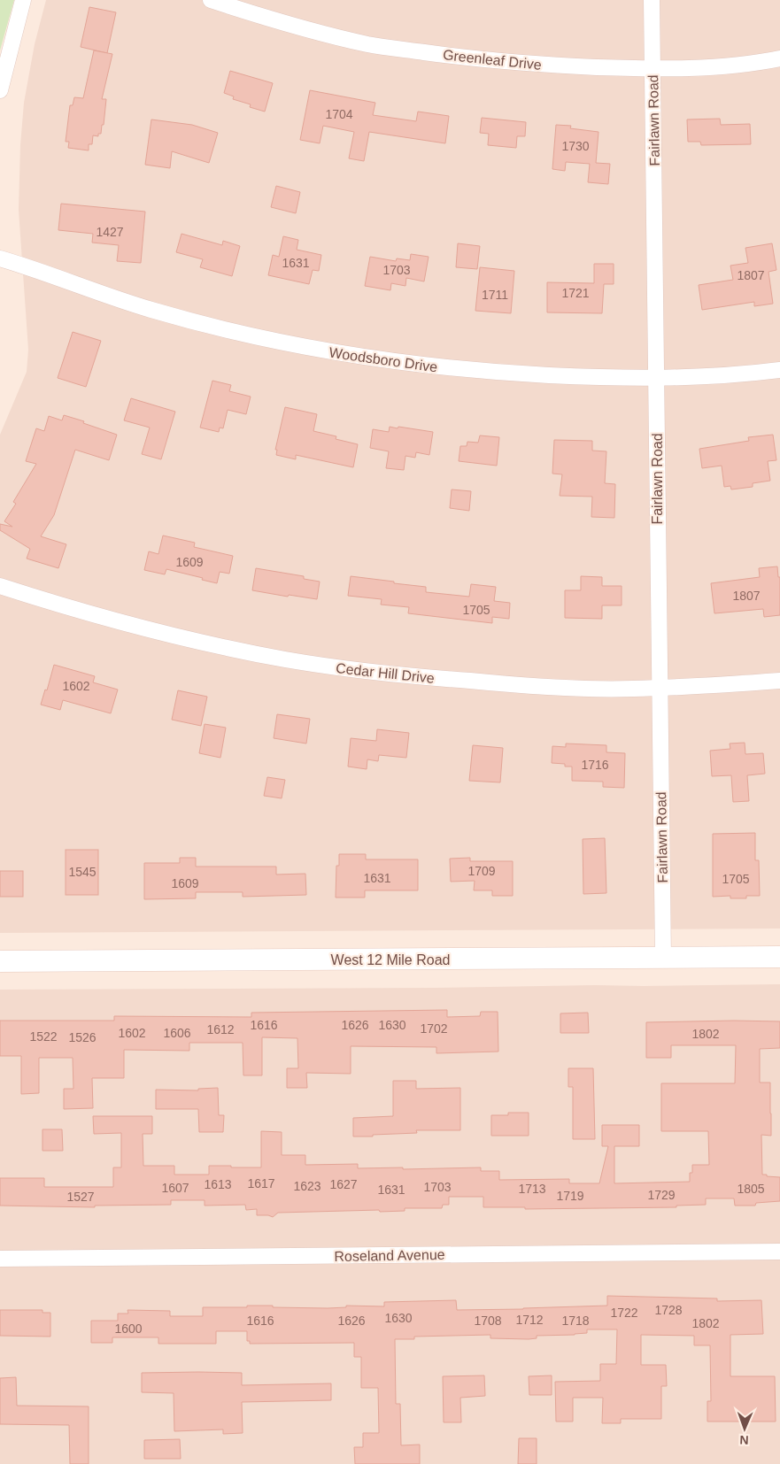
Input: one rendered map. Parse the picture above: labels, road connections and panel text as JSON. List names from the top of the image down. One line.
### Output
{"streets":{"main road":["West 12 Mile Road"],"street":["Greenleaf Drive","Fairlawn Road","Woodsboro Drive","Cedar Hill Drive","Roseland Avenue"]},"crossings":[["Greenleaf Drive","Fairlawn Road"],["Fairlawn Road","Woodsboro Drive"],["Fairlawn Road","Cedar Hill Drive"],["Fairlawn Road","West 12 Mile Road"]],"house_numbers":["1704","1730","1427","1631","1703","1807","1721","1711","1609","1807","1705","1602","1716","1709","1545","1631","1705","1609","1616","1626","1630","1702","1612","1602","1606","1802","1522","1526","1617","1613","1627","1623","1703","1607","1713","1805","1631","1729","1719","1527","1728","1722","1630","1712","1616","1626","1708","1718","1802","1600"],"north":"bottom"}
